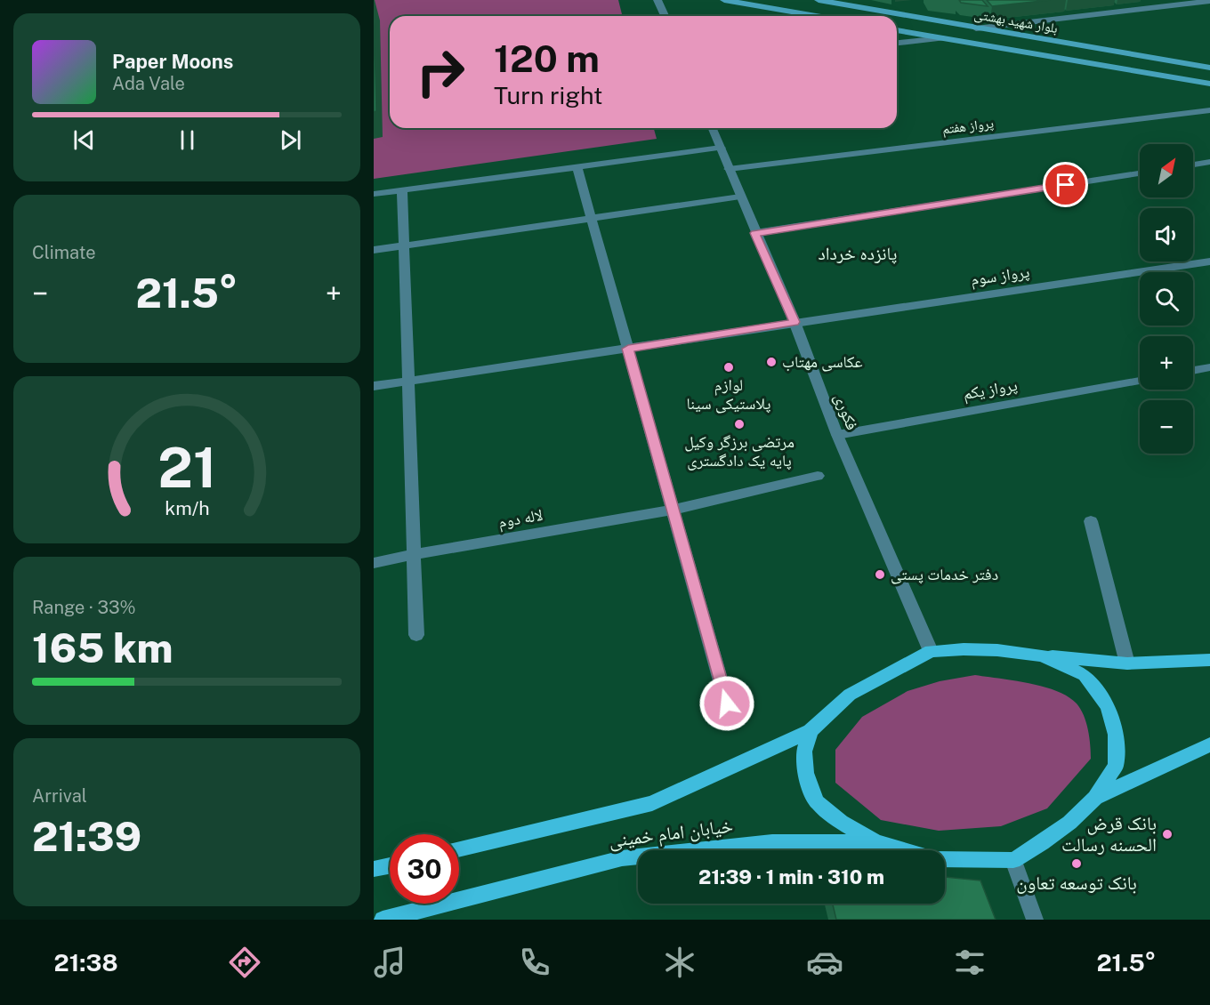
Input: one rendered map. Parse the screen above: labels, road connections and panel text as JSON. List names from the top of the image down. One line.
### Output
{"streets":{"main road":["بلوار شهید بهشتی","خیابان امام خمینی"],"street":["پرواز هفتم","پرواز سوم","پرواز یکم","فکوری","لاله دوم"]},"crossings":[["پرواز هفتم","فکوری"],["پرواز سوم","فکوری"],["پرواز یکم","فکوری"],["فکوری","خیابان امام خمینی"]],"districts":["پانزده خرداد"],"places":["عکاسی مهتاب","لوازم پلاستیکی سینا","مرتضی برزگر وکیل پایه یک دادگستری","دفتر خدمات پستی","بانک قرض الحسنه رسالت","بانک توسعه تعاون"],"north":"top right","page":{"turn":["120 m","Turn right"],"song":["Paper Moons","Ada Vale"],"map_buttons":["+","−"],"tile":["Climate",["Range · 33%","165 km"],["Arrival","21:39"]],"heat":["−","21.5°","+"],"limit":"30","trip":"21:39 · 1 min · 310 m","tabs":["21:38","21.5°"],"gauge":["21","km/h"]}}
